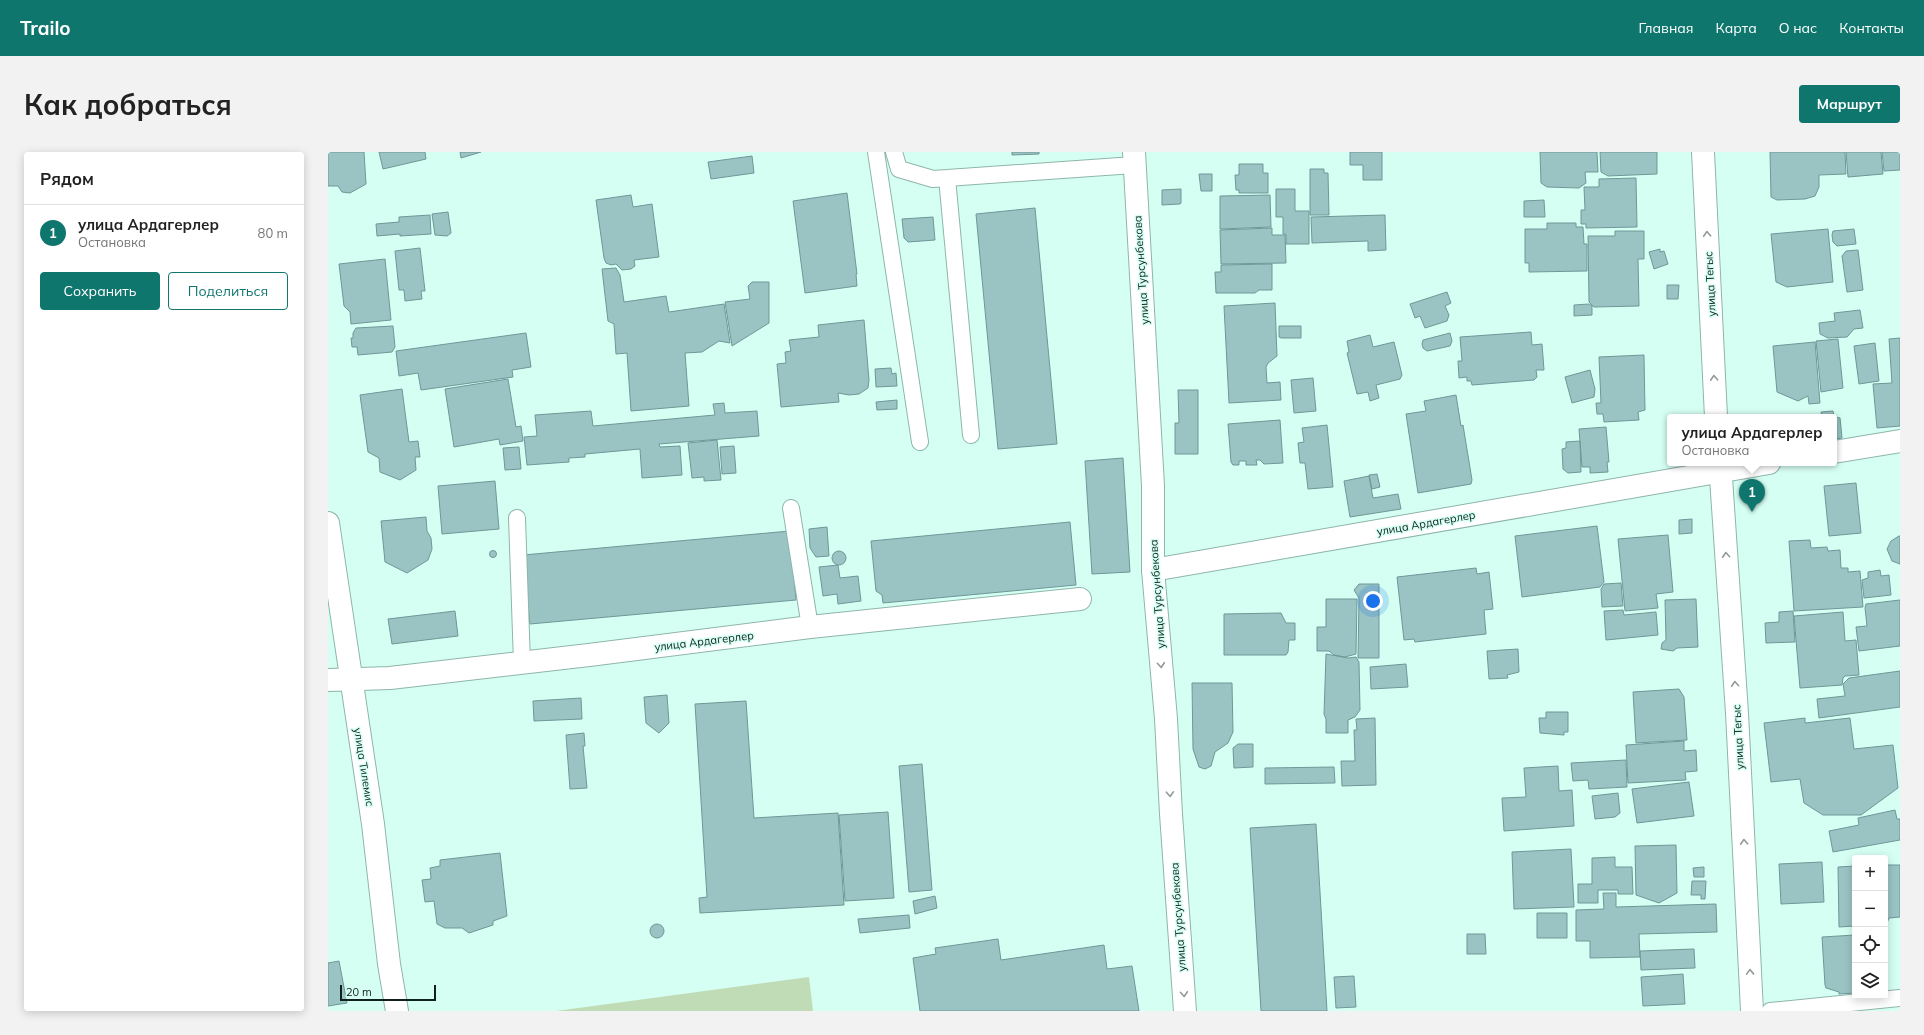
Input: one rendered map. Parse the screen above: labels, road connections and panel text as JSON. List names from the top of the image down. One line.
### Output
{"streets":{"street":["улица Турсунбекова","улица Тегыс","улица Ардагерлер","улица Тилемис"]},"crossings":[["улица Турсунбекова","улица Ардагерлер"],["улица Тегыс","улица Ардагерлер"],["улица Ардагерлер","улица Тилемис"]],"one_way":["улица Турсунбекова","улица Тегыс"],"scale_bar":"20 m","page":{"header":"Trailo","nav":["Главная","Карта","О нас","Контакты"],"buttons":["Маршрут",["Сохранить","Поделиться"]],"title":"Как добраться","heading":"Рядом","list":[{"mark":"1","name":"улица Ардагерлер","note":"Остановка","value":"80 m"}],"popup":["улица Ардагерлер","Остановка"],"pins":"1","map_buttons":["+","−"],"scale":"20 m"}}
